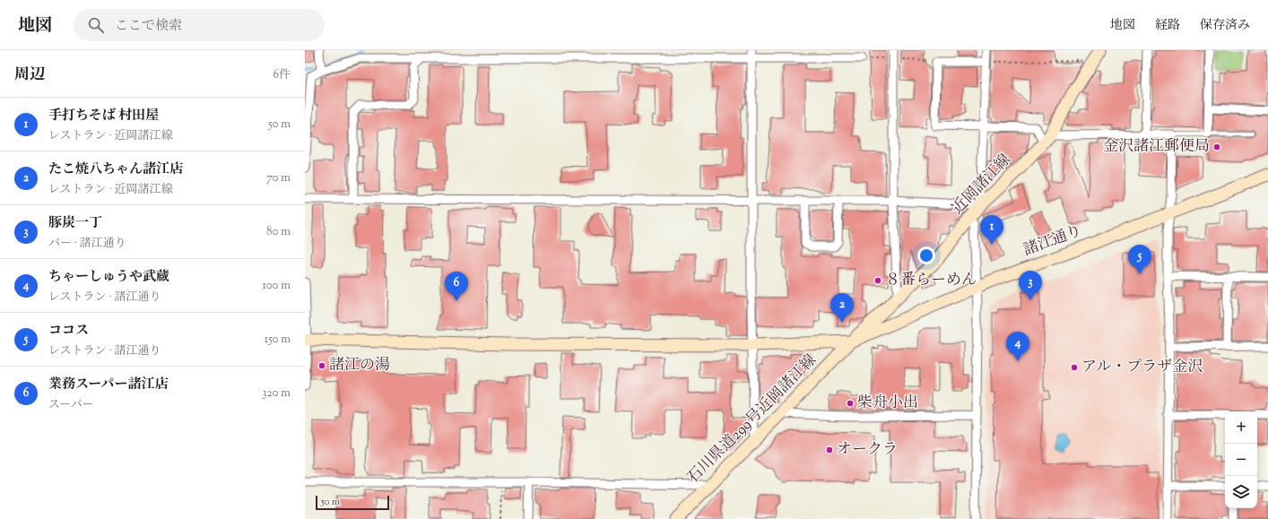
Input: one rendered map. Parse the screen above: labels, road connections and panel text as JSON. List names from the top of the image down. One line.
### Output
{"streets":{"street":["近岡諸江線","諸江通り","石川県道299号近岡諸江線"]},"crossings":[["近岡諸江線","諸江通り"],["近岡諸江線","石川県道299号近岡諸江線"],["諸江通り","石川県道299号近岡諸江線"]],"places":["金沢諸江郵便局","８番らーめん","諸江の湯","アル・プラザ金沢","柴舟小出","オークラ"],"scale_bar":"50 m","page":{"header":"地図","search":"ここで検索","nav":["地図","経路","保存済み"],"heading":["周辺","6件"],"list":[{"mark":"1","name":"手打ちそば 村田屋","note":"レストラン · 近岡諸江線","value":"50 m"},{"mark":"2","name":"たこ焼八ちゃん諸江店","note":"レストラン · 近岡諸江線","value":"70 m"},{"mark":"3","name":"豚炭一丁","note":"バー · 諸江通り","value":"80 m"},{"mark":"4","name":"ちゃーしゅうや武蔵","note":"レストラン · 諸江通り","value":"100 m"},{"mark":"5","name":"ココス","note":"レストラン · 諸江通り","value":"150 m"},{"mark":"6","name":"業務スーパー諸江店","note":"スーパー","value":"320 m"}],"pins":["1","5","3","6","2","4"],"map_buttons":["+","−"],"scale":"50 m"}}
